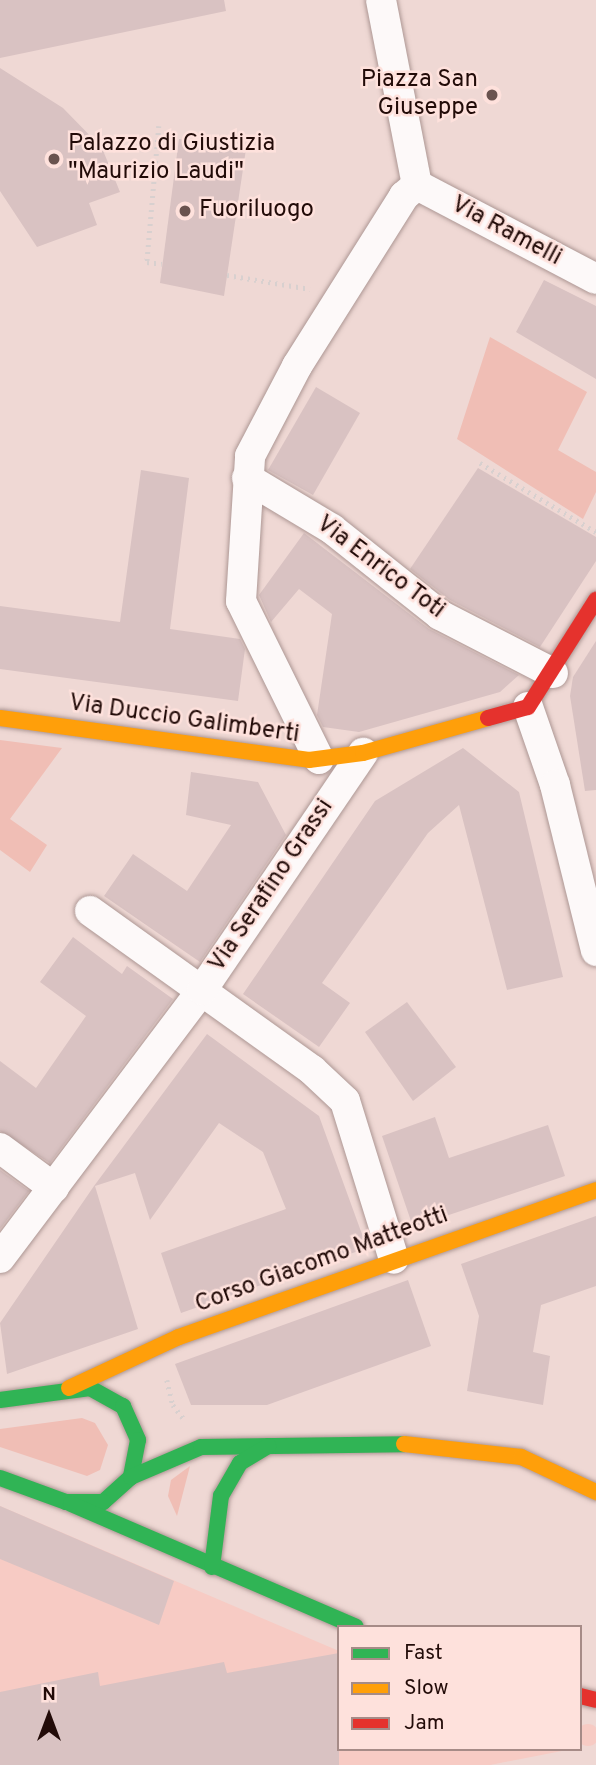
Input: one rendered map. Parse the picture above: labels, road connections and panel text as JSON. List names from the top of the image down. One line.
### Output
{"streets":{"main road":["Via Duccio Galimberti","Corso Giacomo Matteotti"],"street":["Via Ramelli","Via Enrico Toti","Via Serafino Grassi"]},"crossings":[["Via Duccio Galimberti","Via Serafino Grassi"]],"places":["Piazza San Giuseppe","Palazzo di Giustizia \"Maurizio Laudi\"","Fuoriluogo"],"legend":["Fast","Slow","Jam"],"north":"top"}
